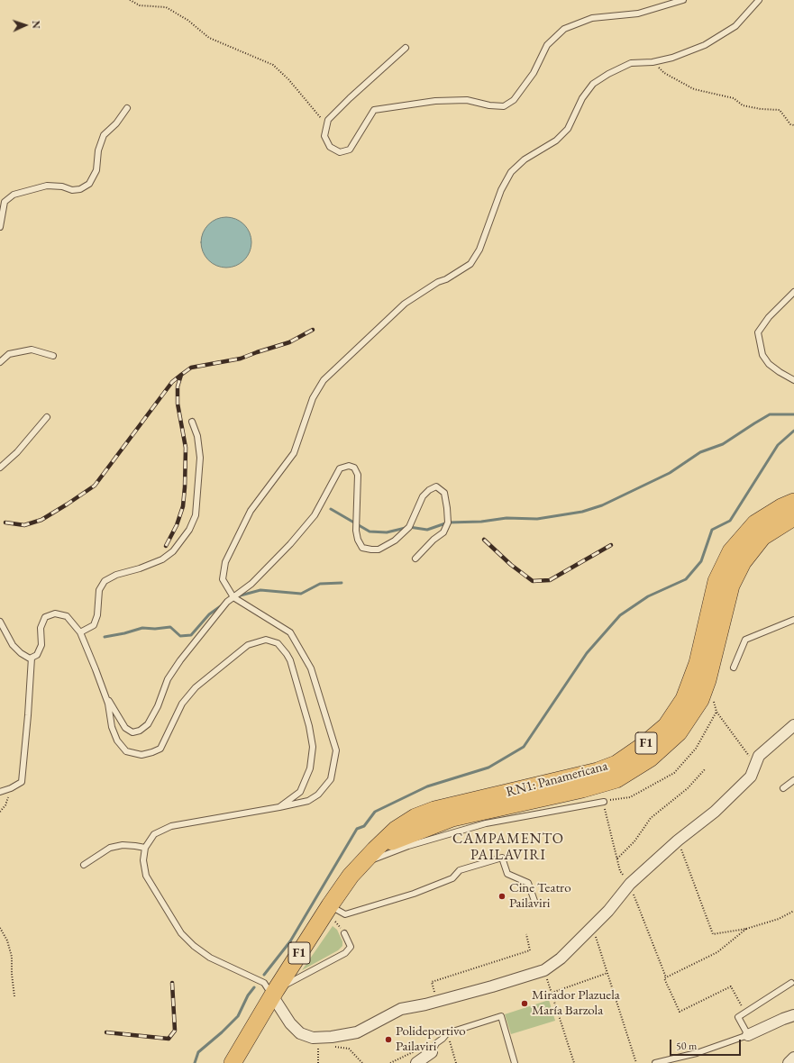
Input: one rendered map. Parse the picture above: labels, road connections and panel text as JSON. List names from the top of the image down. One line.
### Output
{"streets":{"highway":["F1","RN1: Panamericana"]},"districts":["CAMPAMENTO PAILAVIRI"],"places":["Cine Teatro Pailaviri","Mirador Plazuela María Barzola","Polideportivo Pailaviri"],"scale_bar":"50 m","north":"right"}
